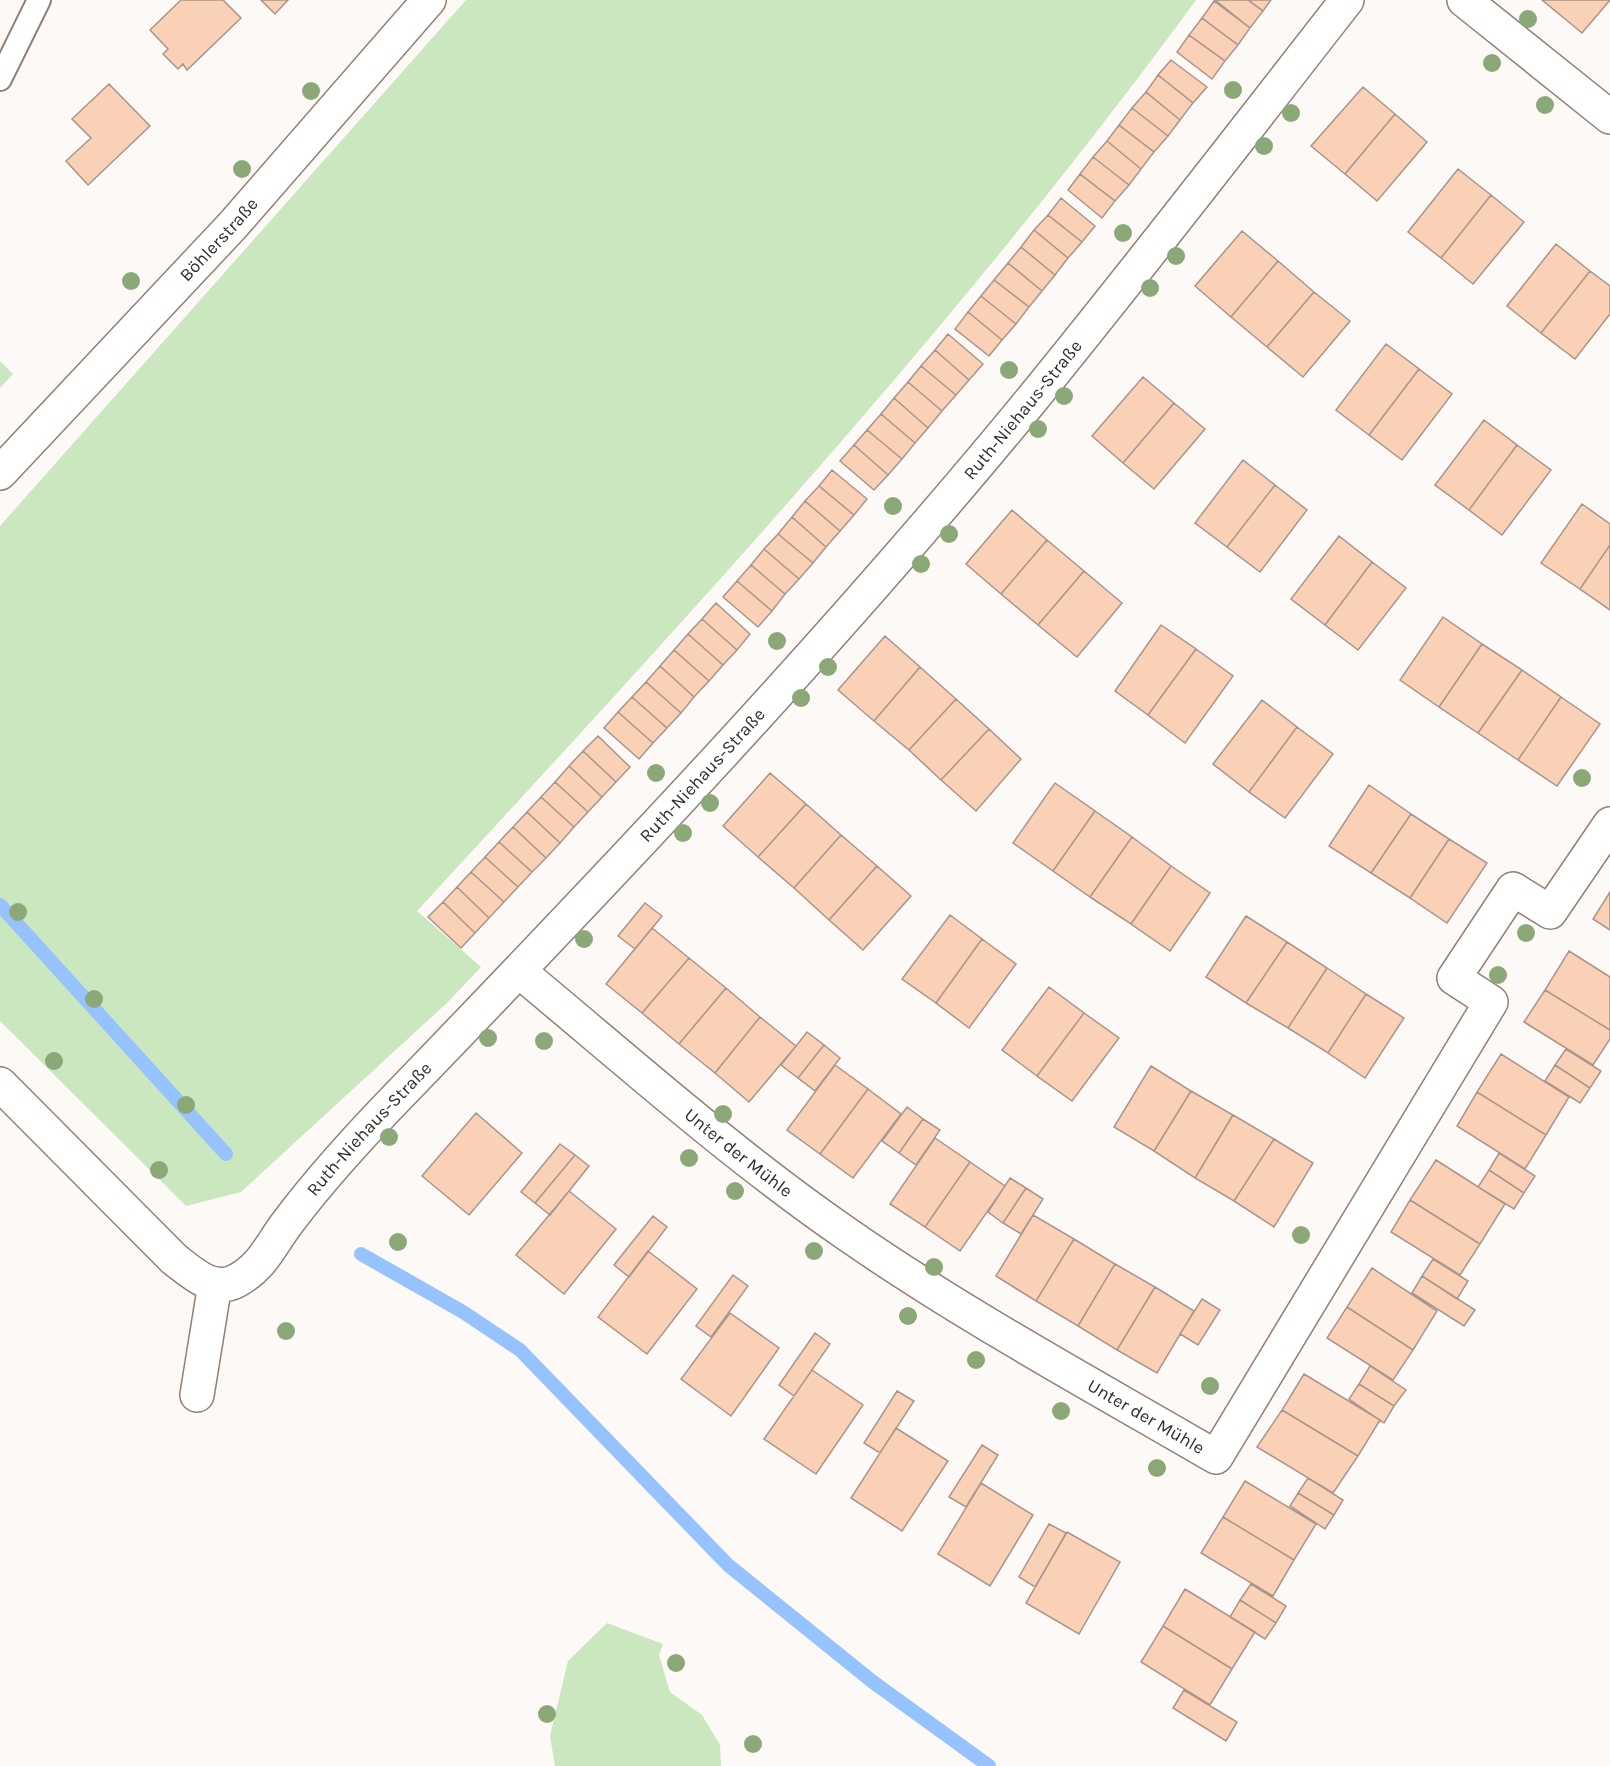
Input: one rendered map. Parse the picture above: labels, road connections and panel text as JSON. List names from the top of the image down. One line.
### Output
{"streets":{"street":["Böhlerstraße","Ruth-Niehaus-Straße","Unter der Mühle"]},"crossings":[["Ruth-Niehaus-Straße","Unter der Mühle"]]}
